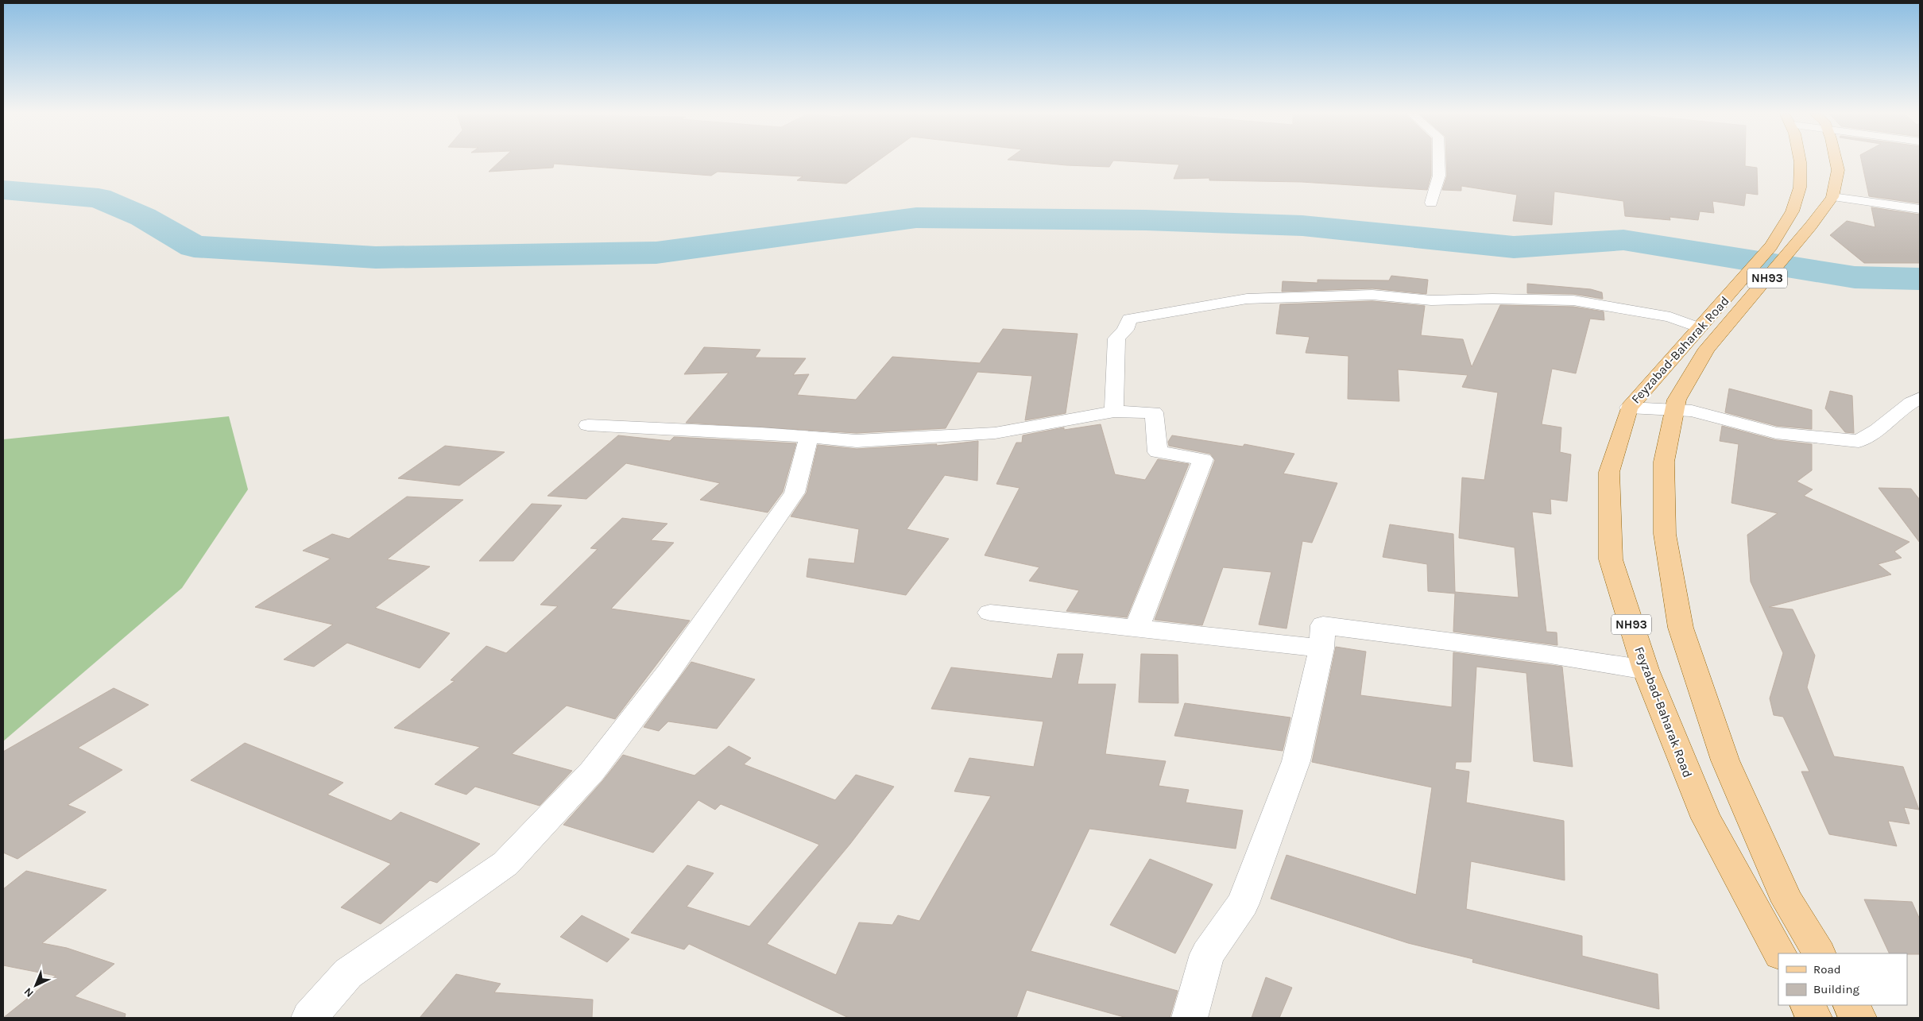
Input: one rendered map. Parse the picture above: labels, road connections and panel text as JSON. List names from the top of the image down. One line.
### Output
{"streets":{"main road":["NH93","Feyzabad-Baharak Road"]},"legend":["Road","Building"],"north":"bottom left"}
